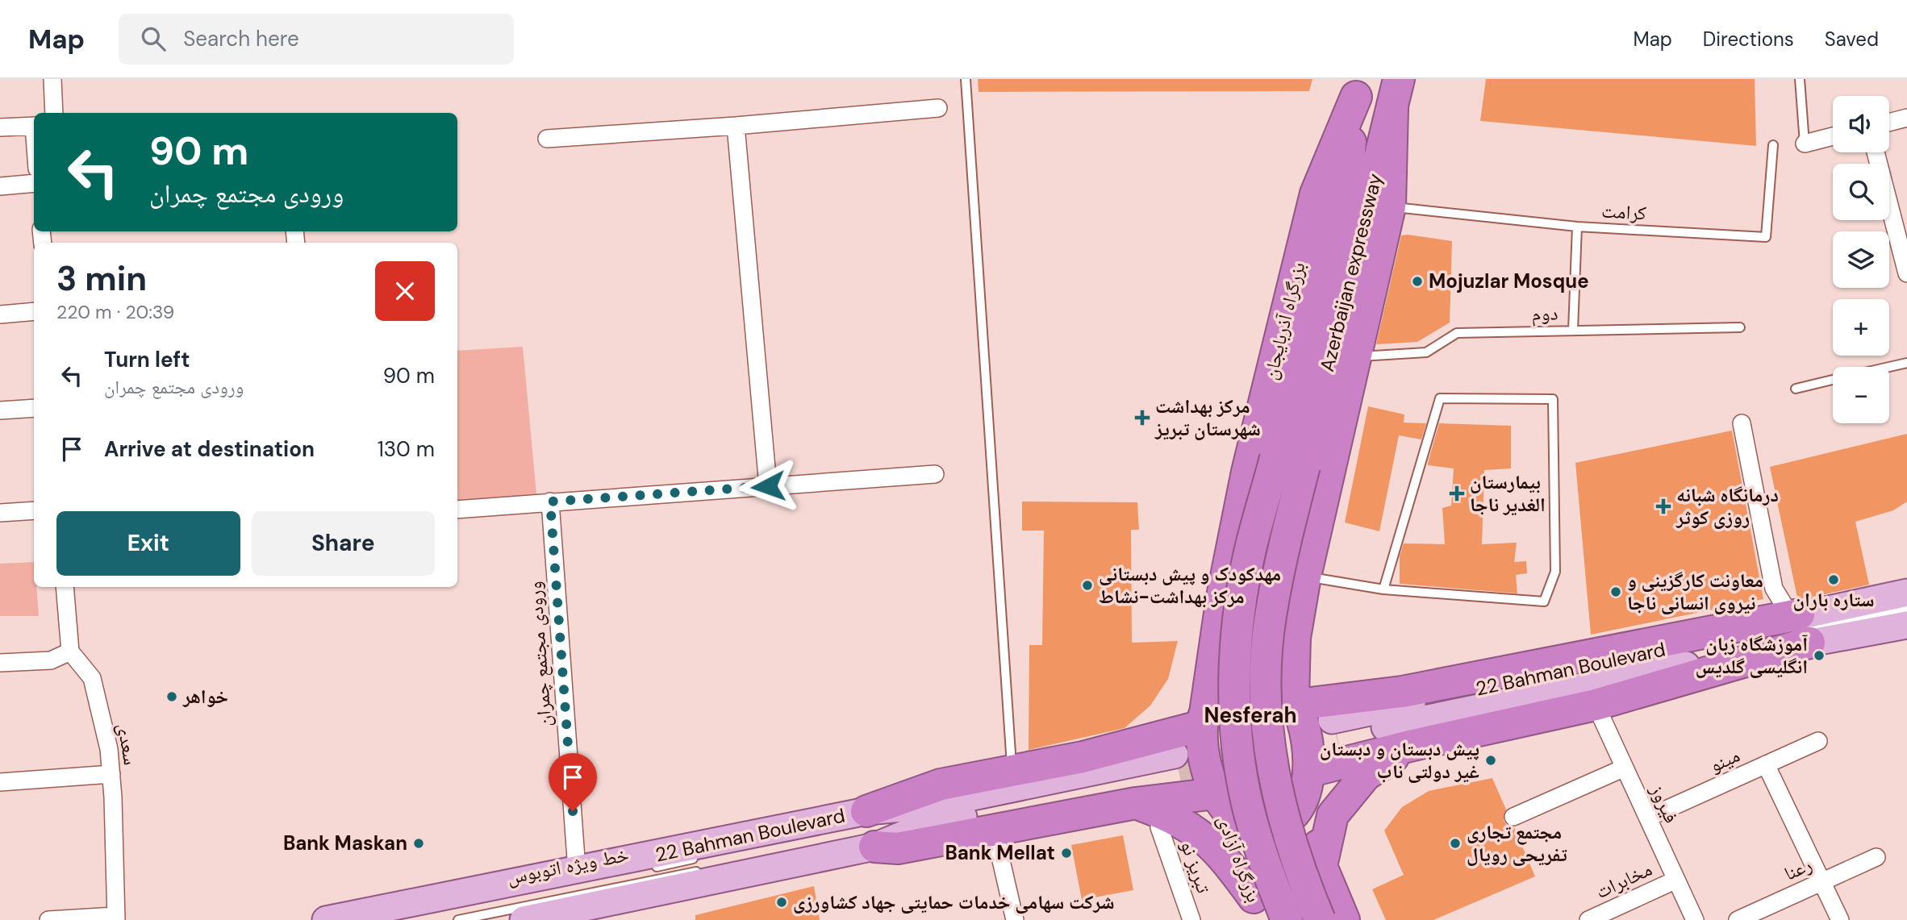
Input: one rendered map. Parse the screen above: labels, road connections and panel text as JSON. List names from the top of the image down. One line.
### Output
{"streets":{"highway":["Azerbaijan expressway","بزرگراه آذربایجان","بزرگراه آزادی"],"main road":["22 Bahman Boulevard"],"street":["ورودی مجتمع چمران","سعدی","مینو","فیروز","تبریز نو","رعنا","مخابرات"],"lane":["کرامت","دوم","خط ویژه اتوبوس"]},"crossings":[["Azerbaijan expressway","بزرگراه آذربایجان"],["بزرگراه آذربایجان","بزرگراه آزادی"],["ورودی مجتمع چمران","22 Bahman Boulevard"],["مینو","فیروز"],["فیروز","مخابرات"]],"districts":["Nesferah"],"places":{"other":["Mojuzlar Mosque","ستاره باران","مهدکودک و پیش دبستانی مرکز بهداشت-نشاط","معاونت کارگزینی و نیروی انسانی ناجا","آموزشگاه زبان انگلیسی گلدیس","خواهر","پیش دبستان و دبستان غیر دولتی ناب","Bank Maskan","مجتمع تجاری تفریحی رویال","Bank Mellat","شرکت سهامی خدمات حمایتی جهاد کشاورزی"],"health":["مرکز بهداشت شهرستان تبریز","بیمارستان الغدیر ناجا","درمانگاه شبانه روزی کوثر"]},"page":{"header":"Map","search":"Search here","nav":["Map","Directions","Saved"],"map_buttons":["+","−"],"turn":["90 m","ورودی مجتمع چمران"],"heading":["3 min","220 m · 20:39"],"list":[{"name":"Turn left","note":"ورودی مجتمع چمران","value":"90 m"},{"name":"Arrive at destination","value":"130 m"}],"buttons":["Exit","Share"]}}
